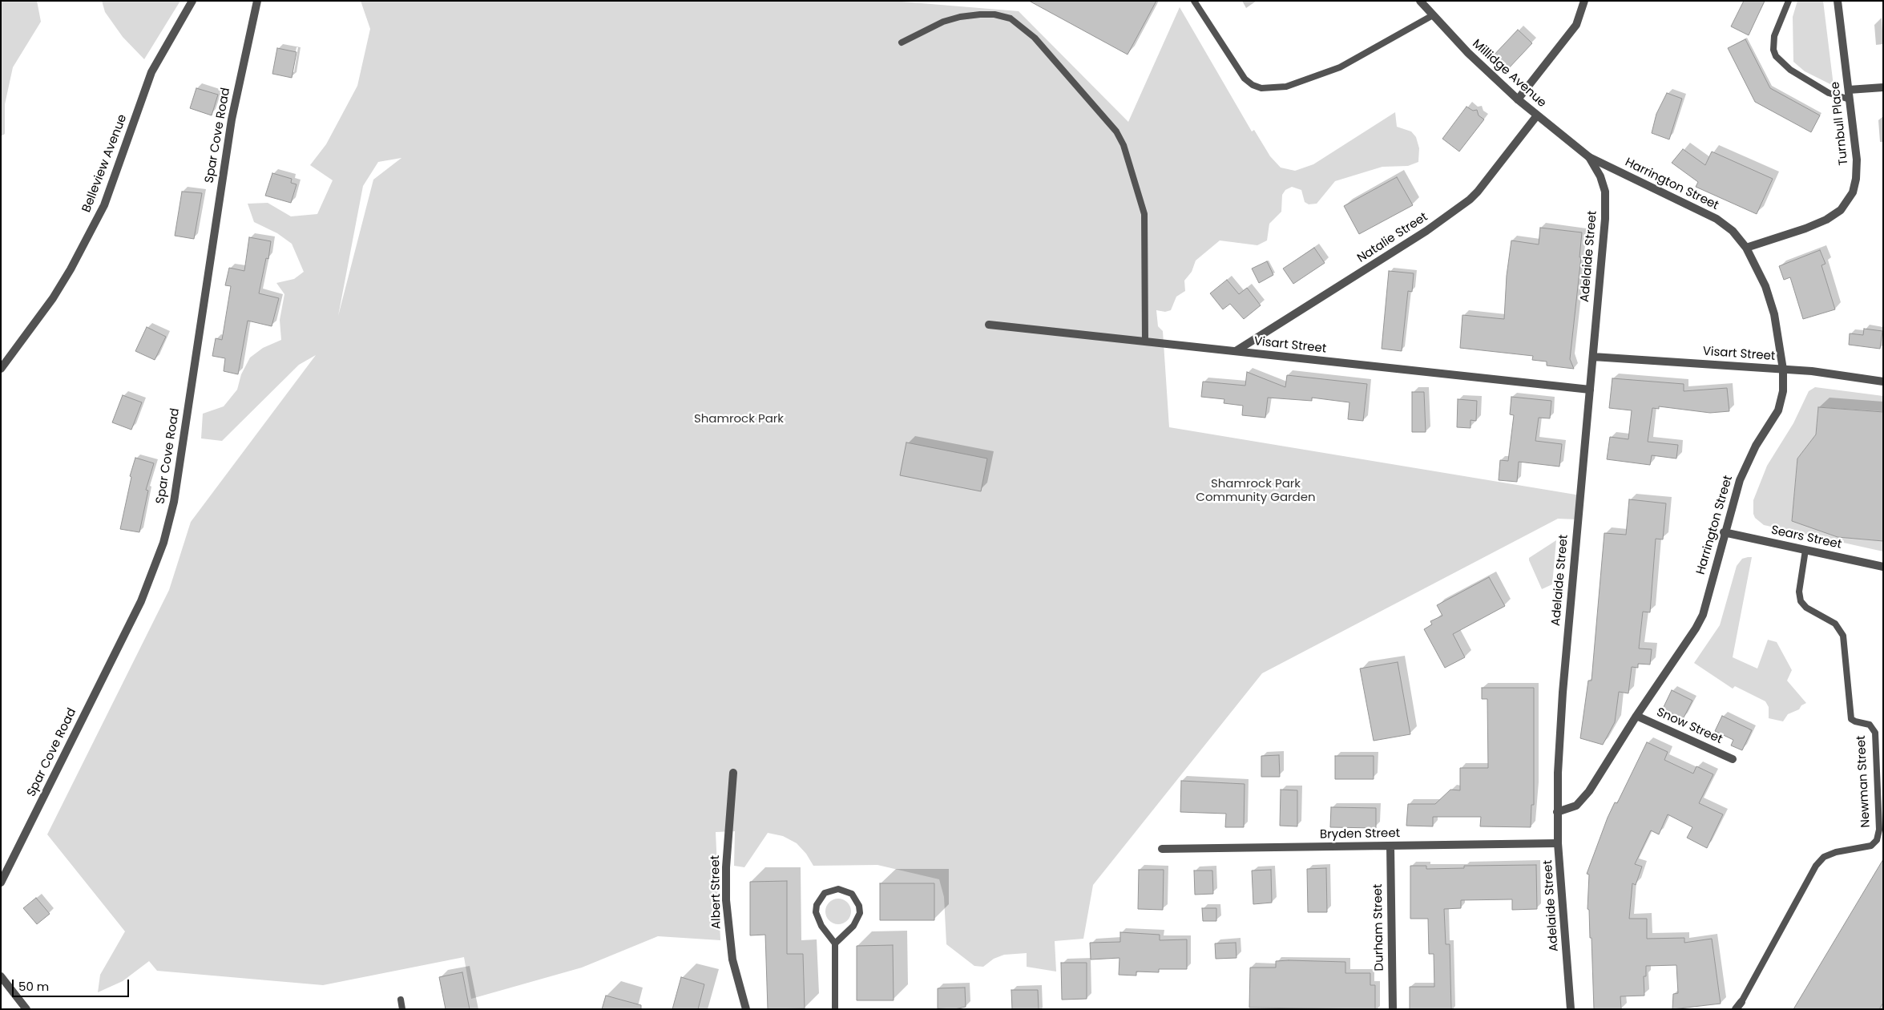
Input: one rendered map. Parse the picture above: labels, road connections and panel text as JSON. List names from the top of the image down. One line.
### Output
{"streets":{"street":["Millidge Avenue","Turnbull Place","Spar Cove Road","Belleview Avenue","Harrington Street","Natalie Street","Adelaide Street","Visart Street","Sears Street","Snow Street","Bryden Street","Albert Street","Durham Street"],"lane":["Newman Street"]},"crossings":[["Millidge Avenue","Harrington Street"],["Millidge Avenue","Natalie Street"],["Millidge Avenue","Adelaide Street"],["Turnbull Place","Harrington Street"],["Harrington Street","Adelaide Street"],["Harrington Street","Visart Street"],["Harrington Street","Sears Street"],["Harrington Street","Snow Street"],["Natalie Street","Visart Street"],["Adelaide Street","Visart Street"],["Adelaide Street","Bryden Street"],["Sears Street","Newman Street"],["Bryden Street","Durham Street"]],"parks":["Shamrock Park","Shamrock Park Community Garden"],"scale_bar":"50 m"}
